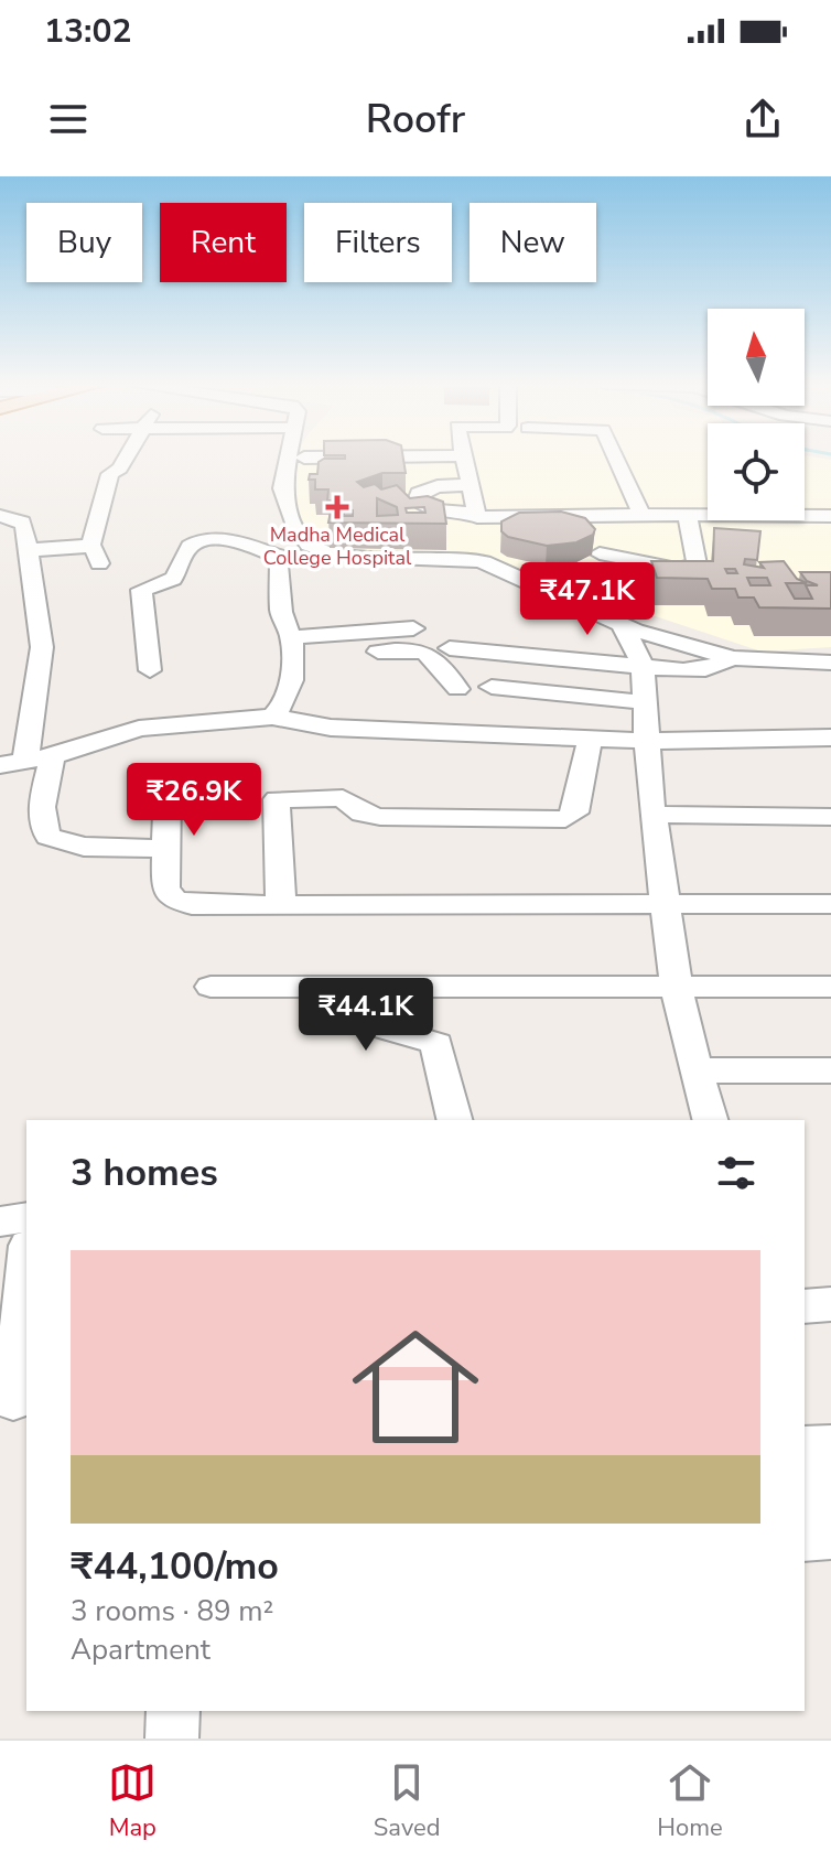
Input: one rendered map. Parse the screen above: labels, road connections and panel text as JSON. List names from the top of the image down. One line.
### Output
{"places":{"health":["Madha Medical College Hospital"]},"north":"top","page":{"status":"13:02","header":"Roofr","chip":["Buy","Rent","Filters","New"],"price":["₹47.1K","₹26.9K","₹44.1K"],"heading":"3 homes","list":[{"name":"₹44,100/mo","note":"3 rooms · 89 m² · Apartment"}],"tabs":["Map","Saved","Home"]}}
